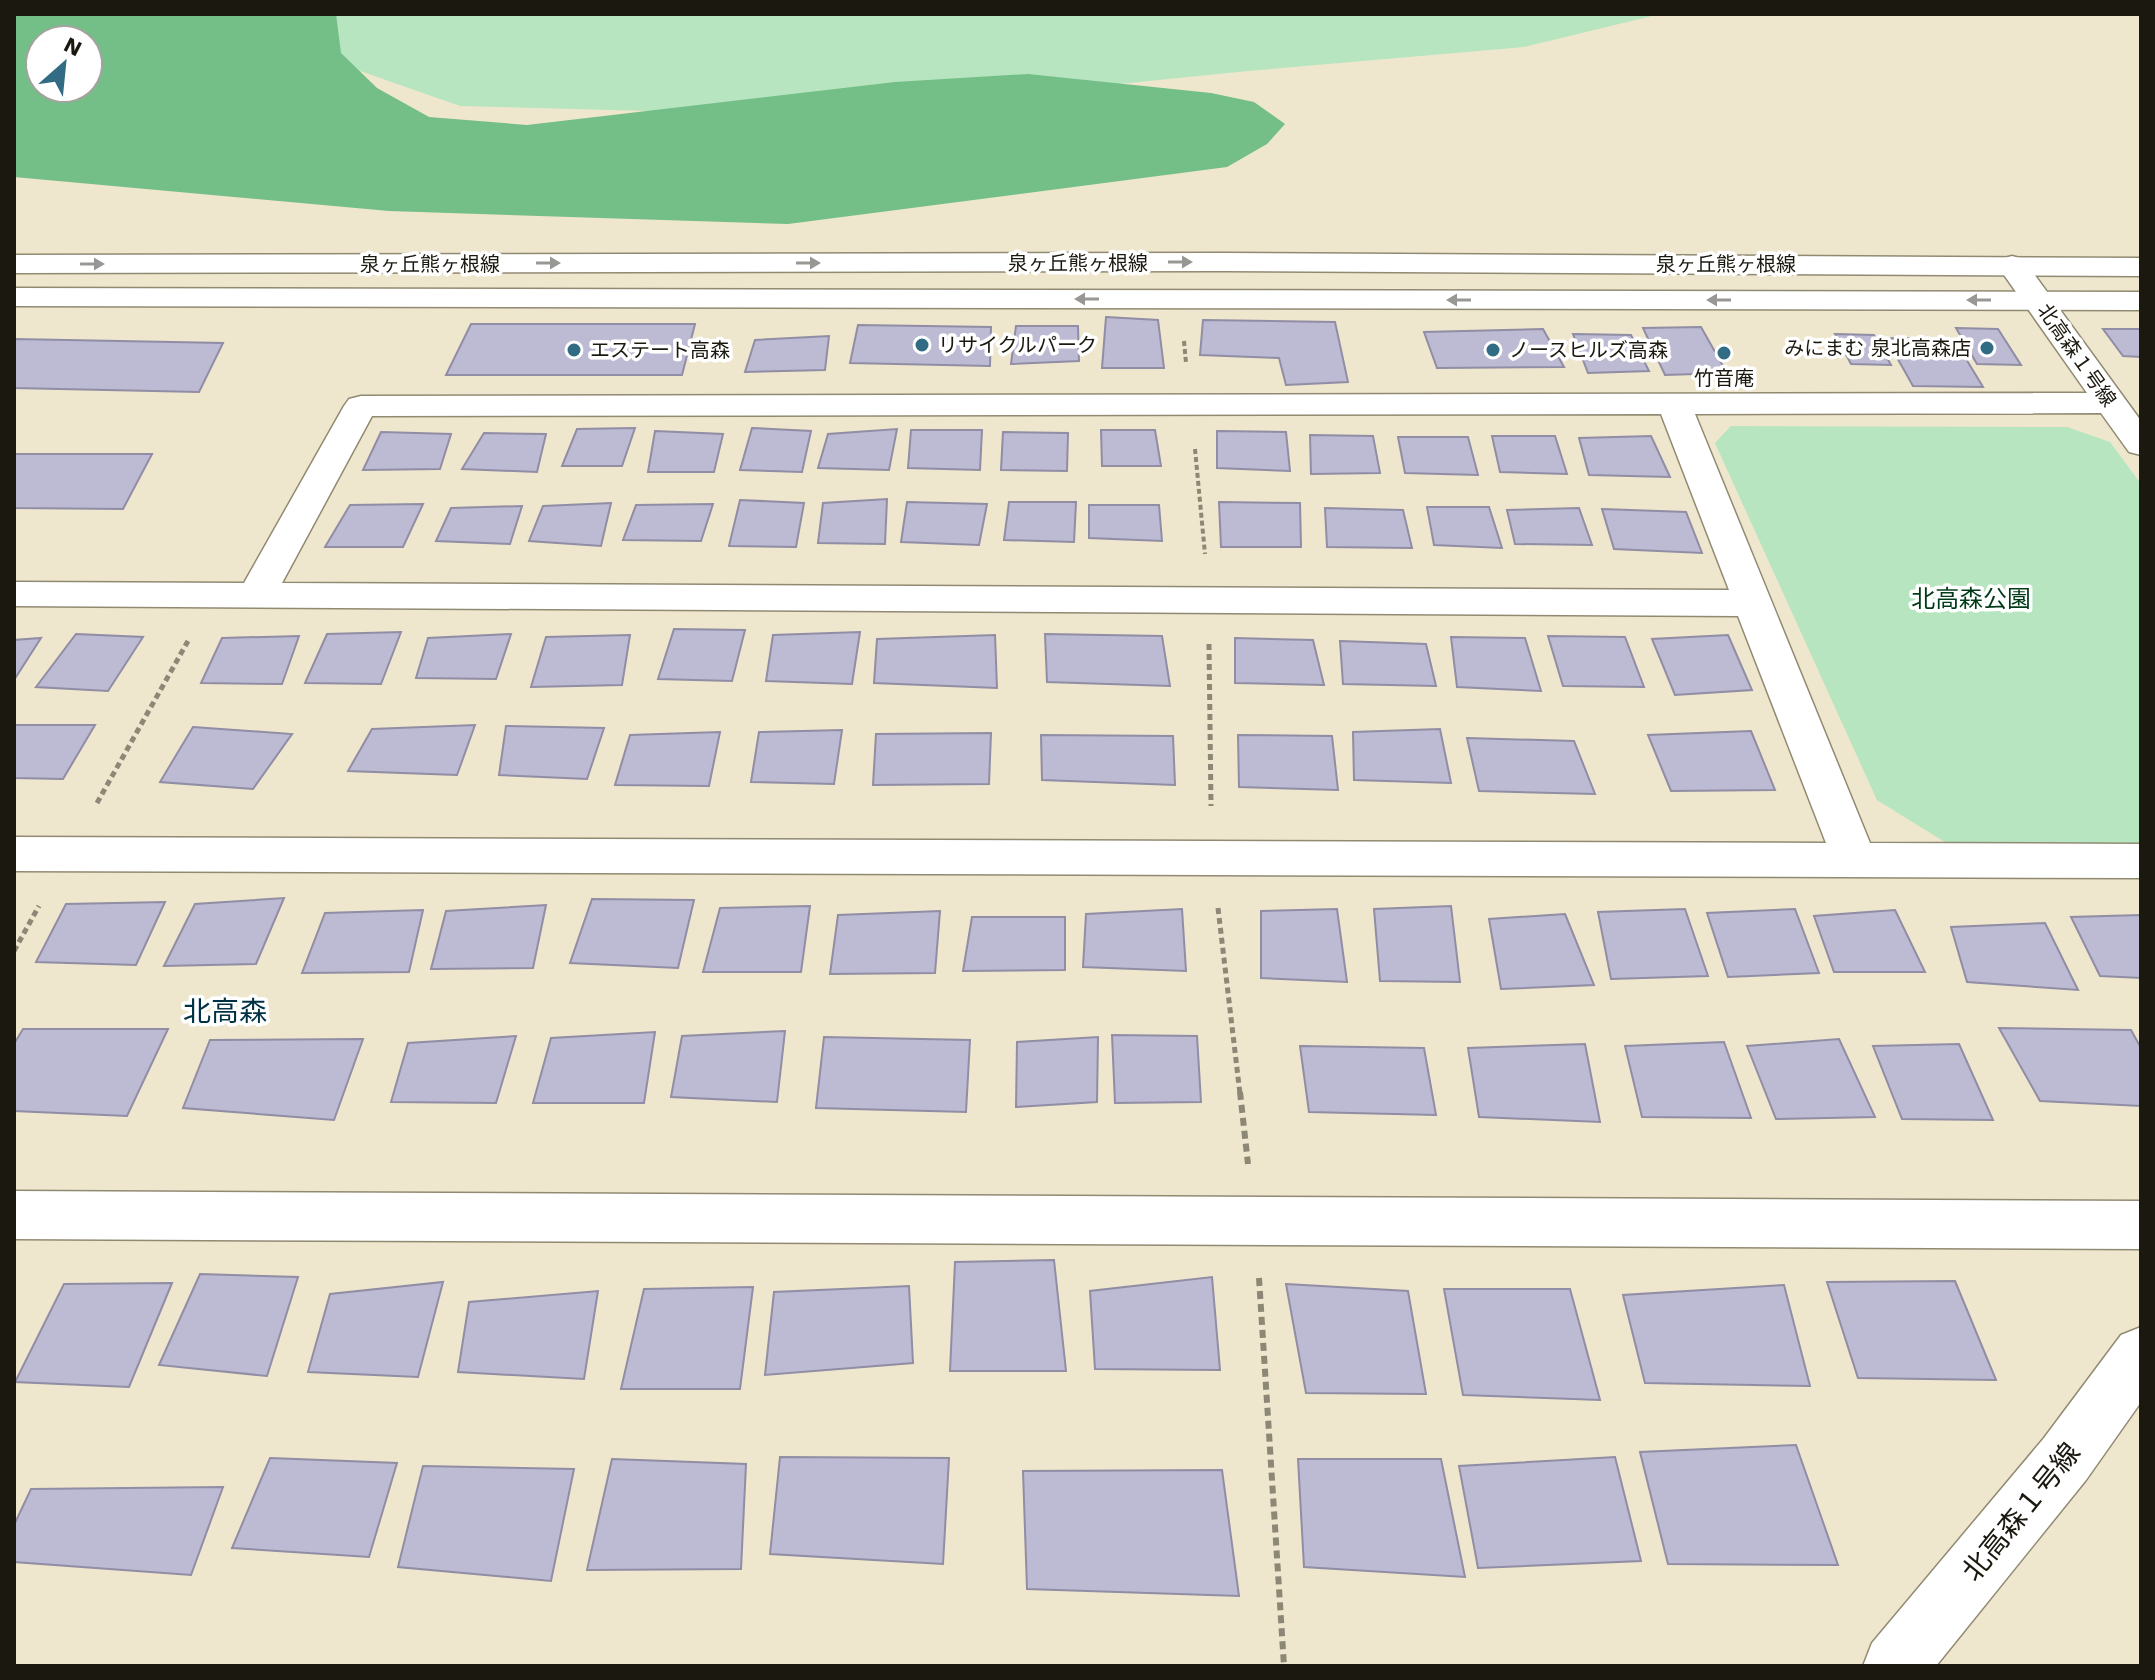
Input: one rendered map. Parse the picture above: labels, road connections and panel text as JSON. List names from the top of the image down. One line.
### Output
{"streets":{"street":["泉ヶ丘熊ヶ根線","北高森１号線"]},"crossings":[["泉ヶ丘熊ヶ根線","北高森１号線"]],"districts":["北高森"],"parks":["北高森公園"],"places":["リサイクルパーク","みにまむ 泉北高森店","エステート高森","ノースヒルズ高森","竹音庵"],"north":"top right"}
